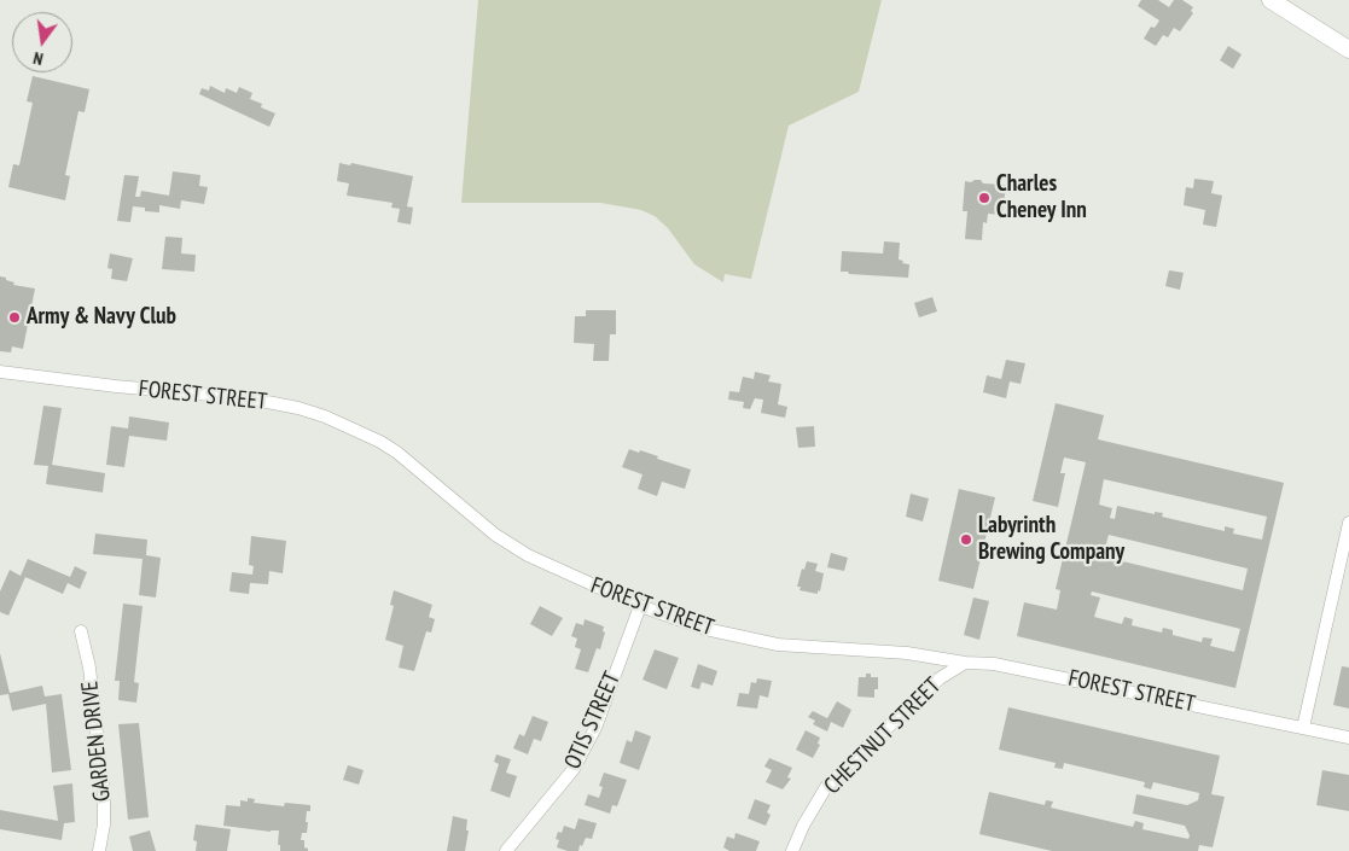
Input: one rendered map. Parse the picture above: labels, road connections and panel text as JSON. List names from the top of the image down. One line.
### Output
{"streets":{"street":["FOREST STREET","OTIS STREET","CHESTNUT STREET","GARDEN DRIVE"]},"crossings":[["FOREST STREET","OTIS STREET"],["FOREST STREET","CHESTNUT STREET"]],"places":["Charles Cheney Inn","Army & Navy Club","Labyrinth Brewing Company"],"north":"bottom"}
